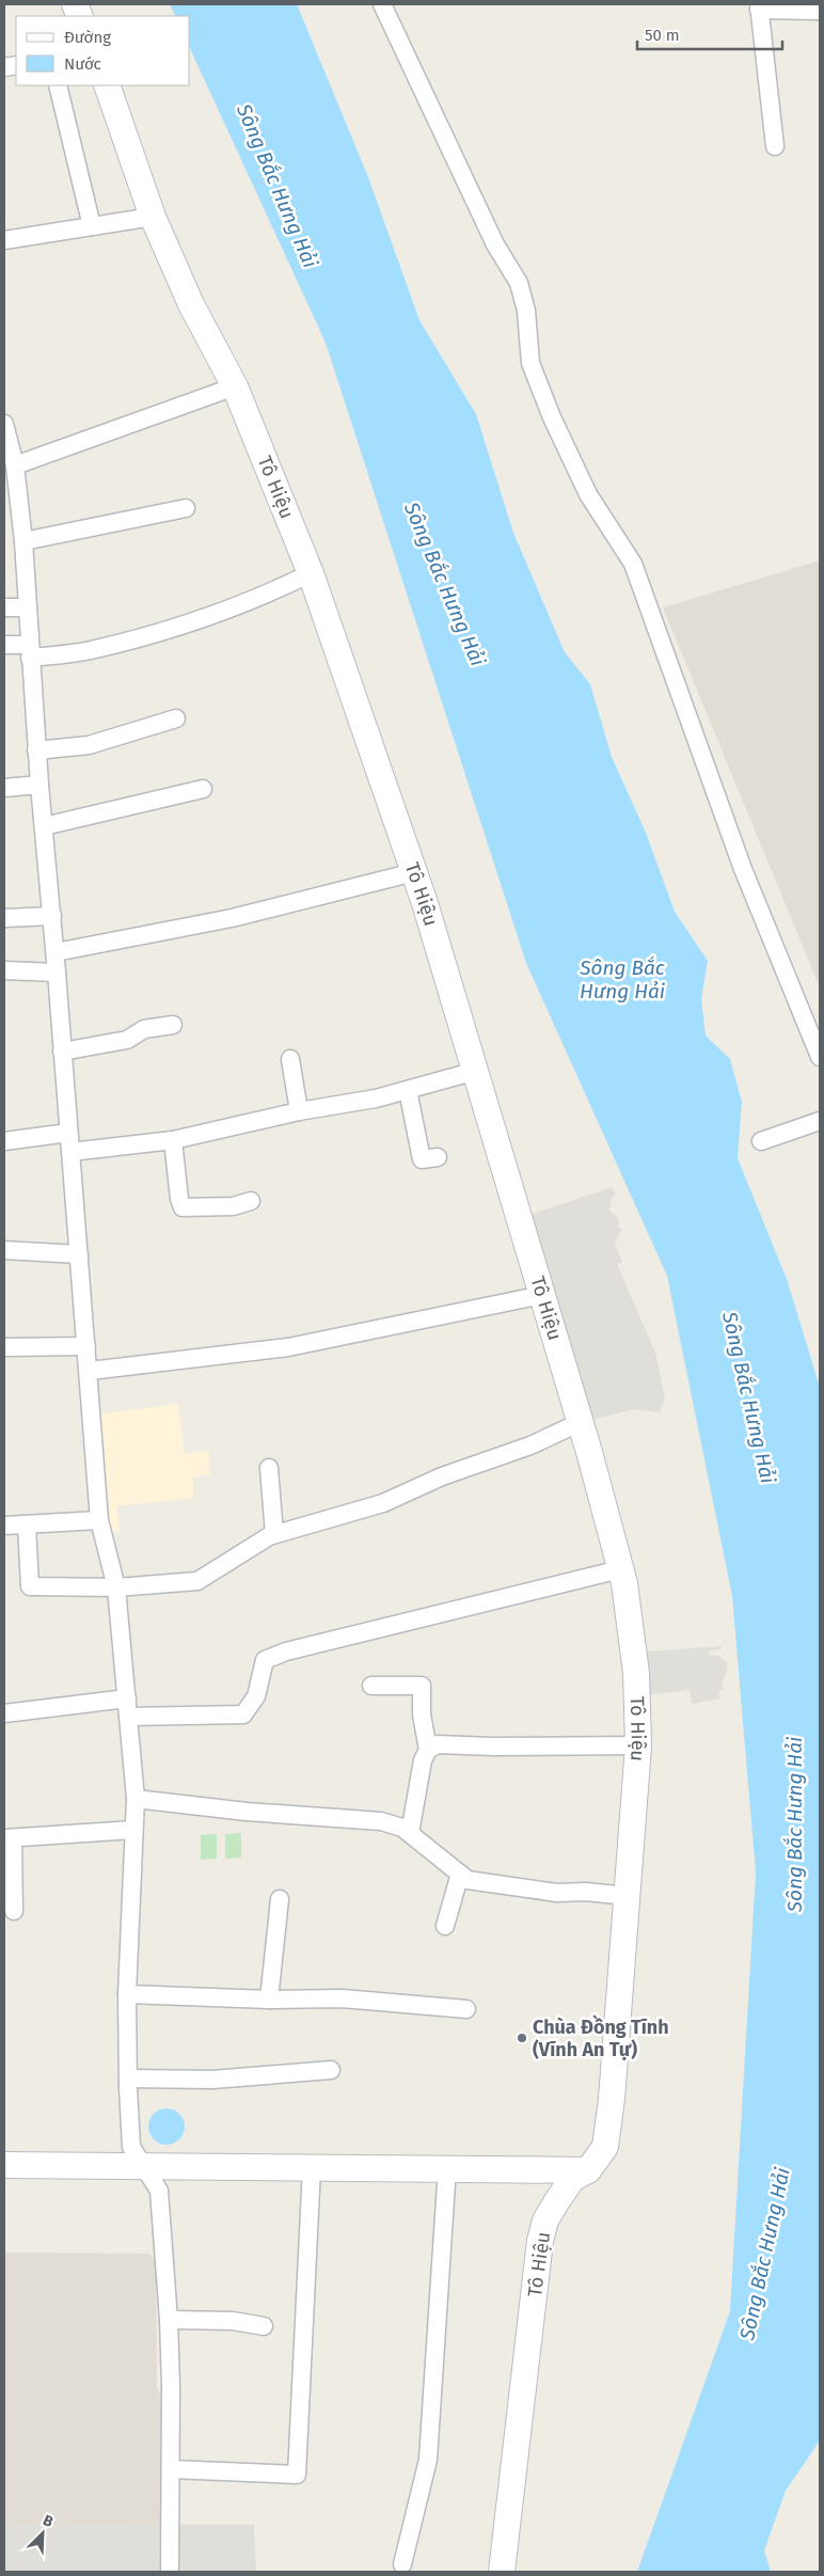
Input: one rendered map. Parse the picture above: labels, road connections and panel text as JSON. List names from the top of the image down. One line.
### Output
{"streets":{"main road":["Tô Hiệu"]},"water":["Sông Bắc Hưng Hải"],"places":["Chùa Đồng Tĩnh (Vĩnh An Tự)"],"legend":["Đường","Nước"],"scale_bar":"50 m","north":"top right"}
